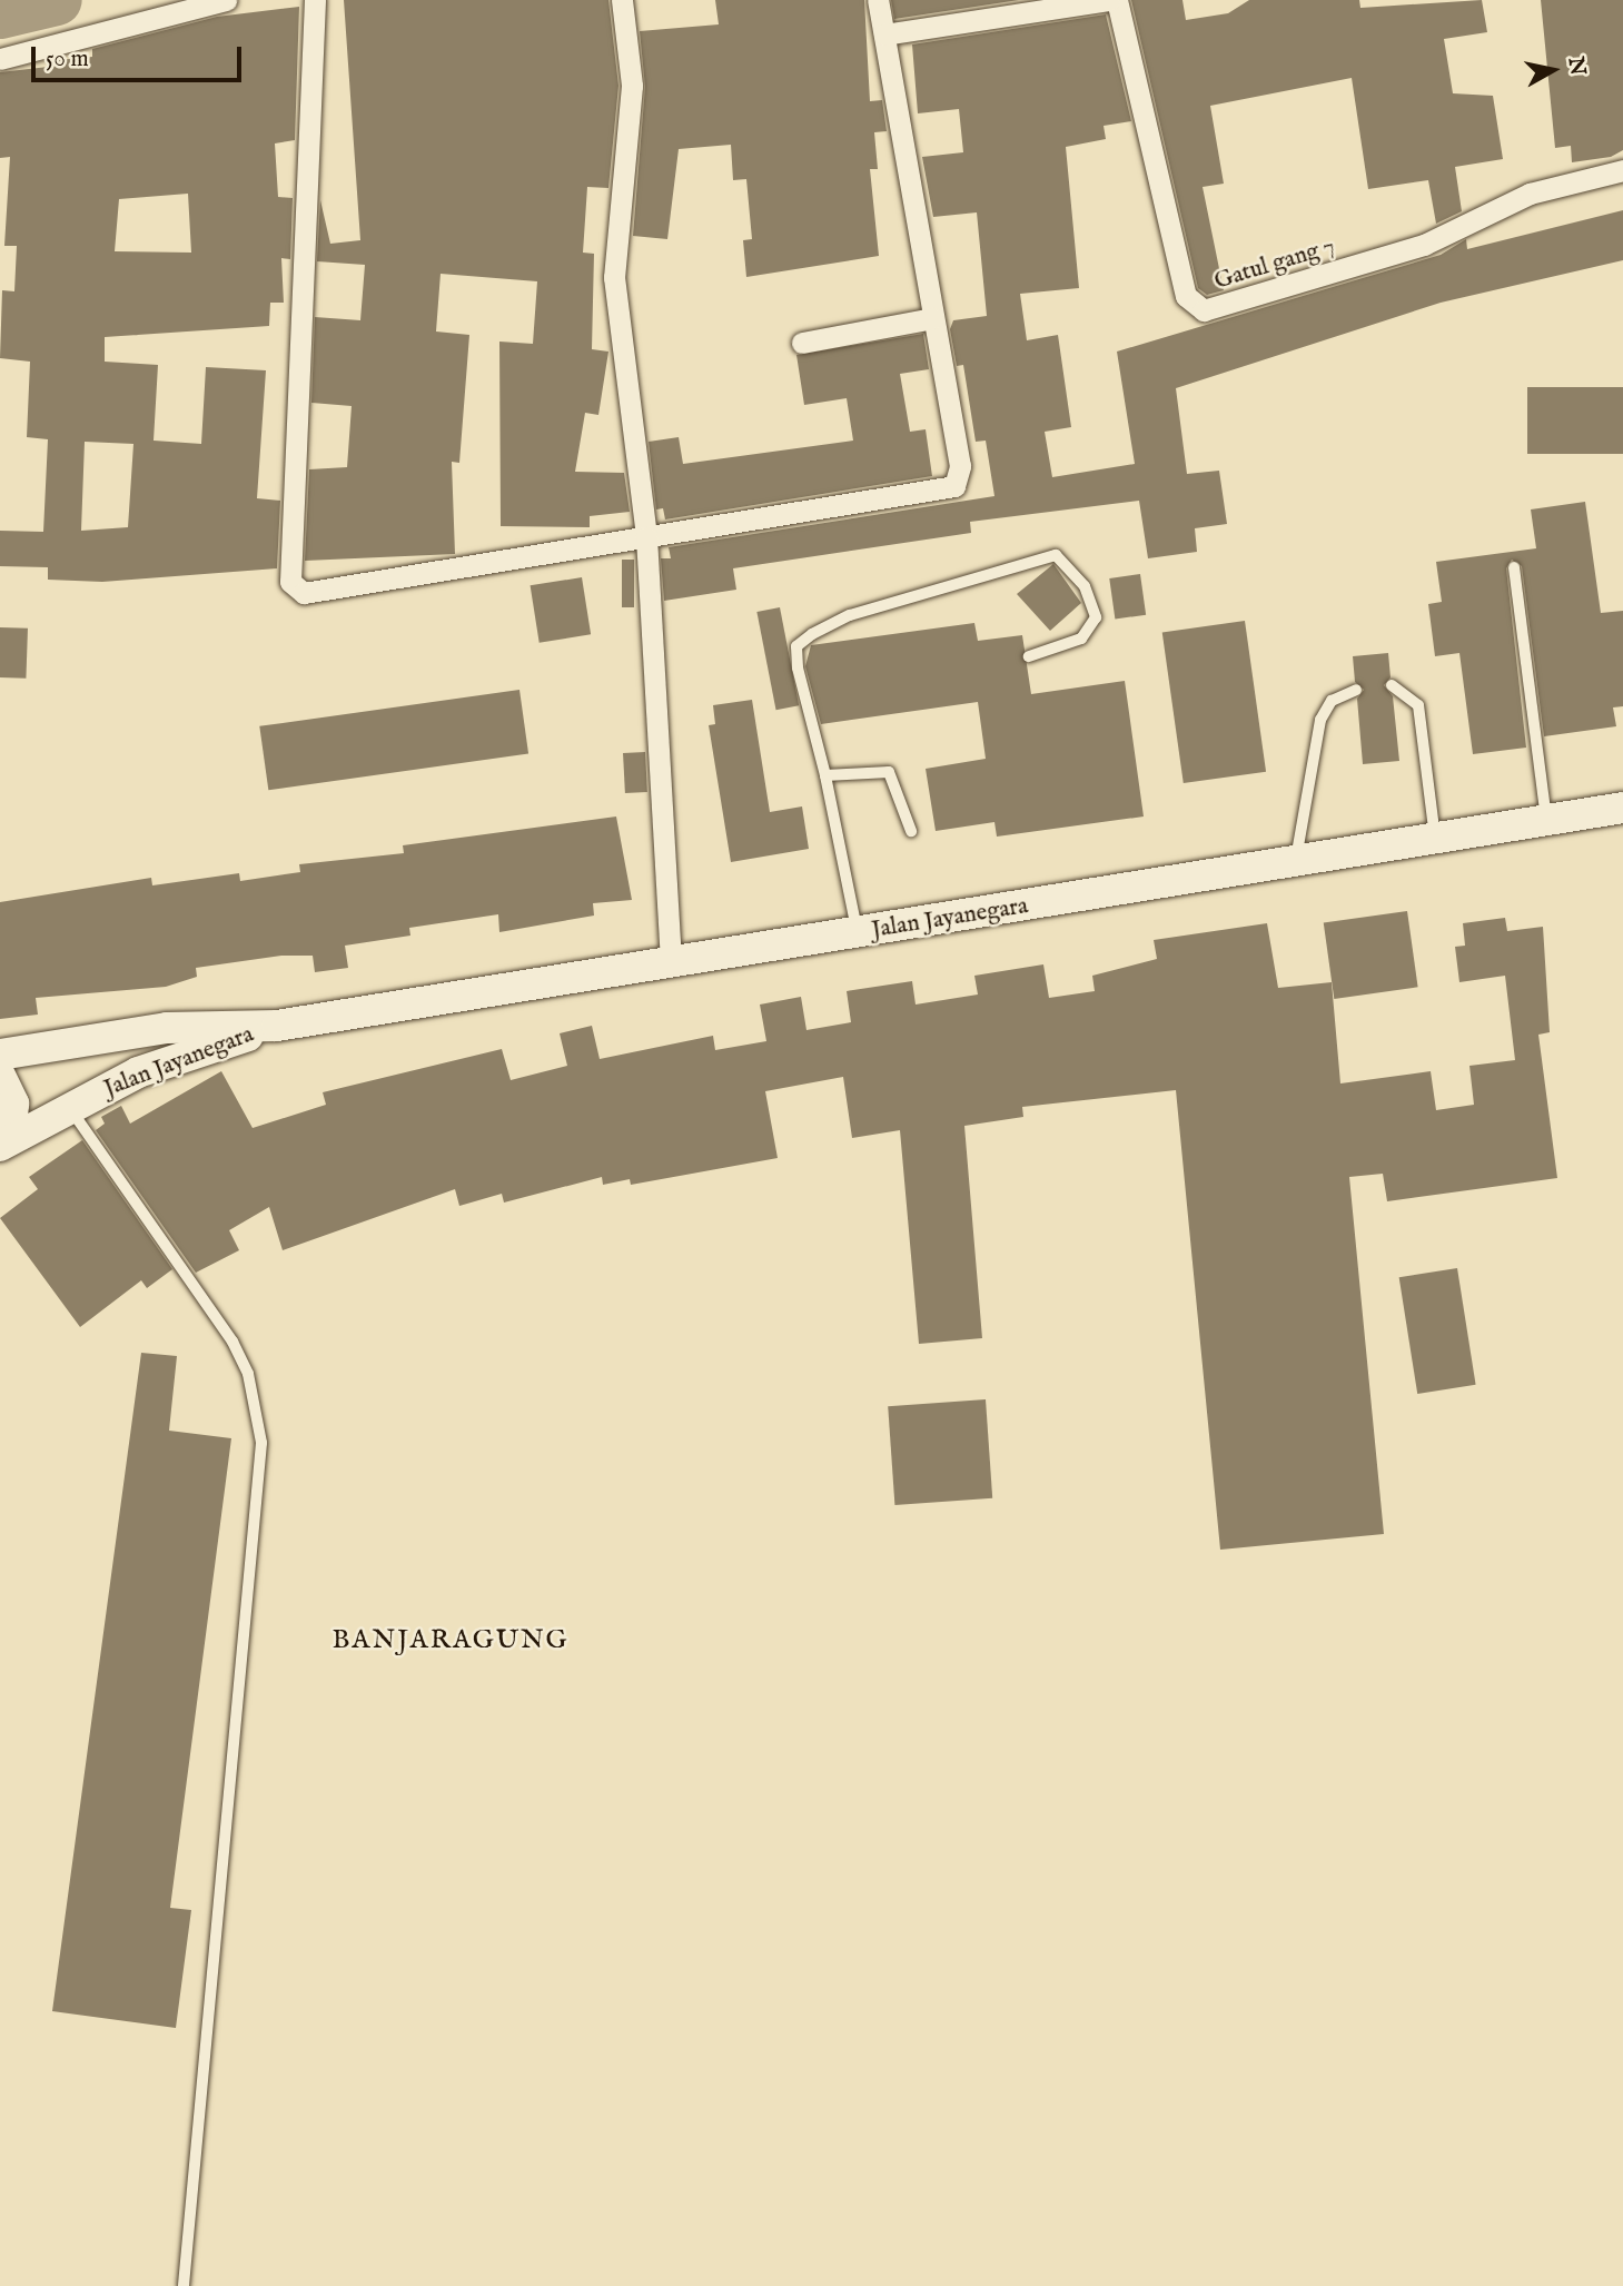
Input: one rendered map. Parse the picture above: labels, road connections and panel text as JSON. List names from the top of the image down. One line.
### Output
{"streets":{"main road":["Jalan Jayanegara"],"street":["Gatul gang 7"]},"districts":["BANJARAGUNG"],"scale_bar":"50 m","north":"right"}
